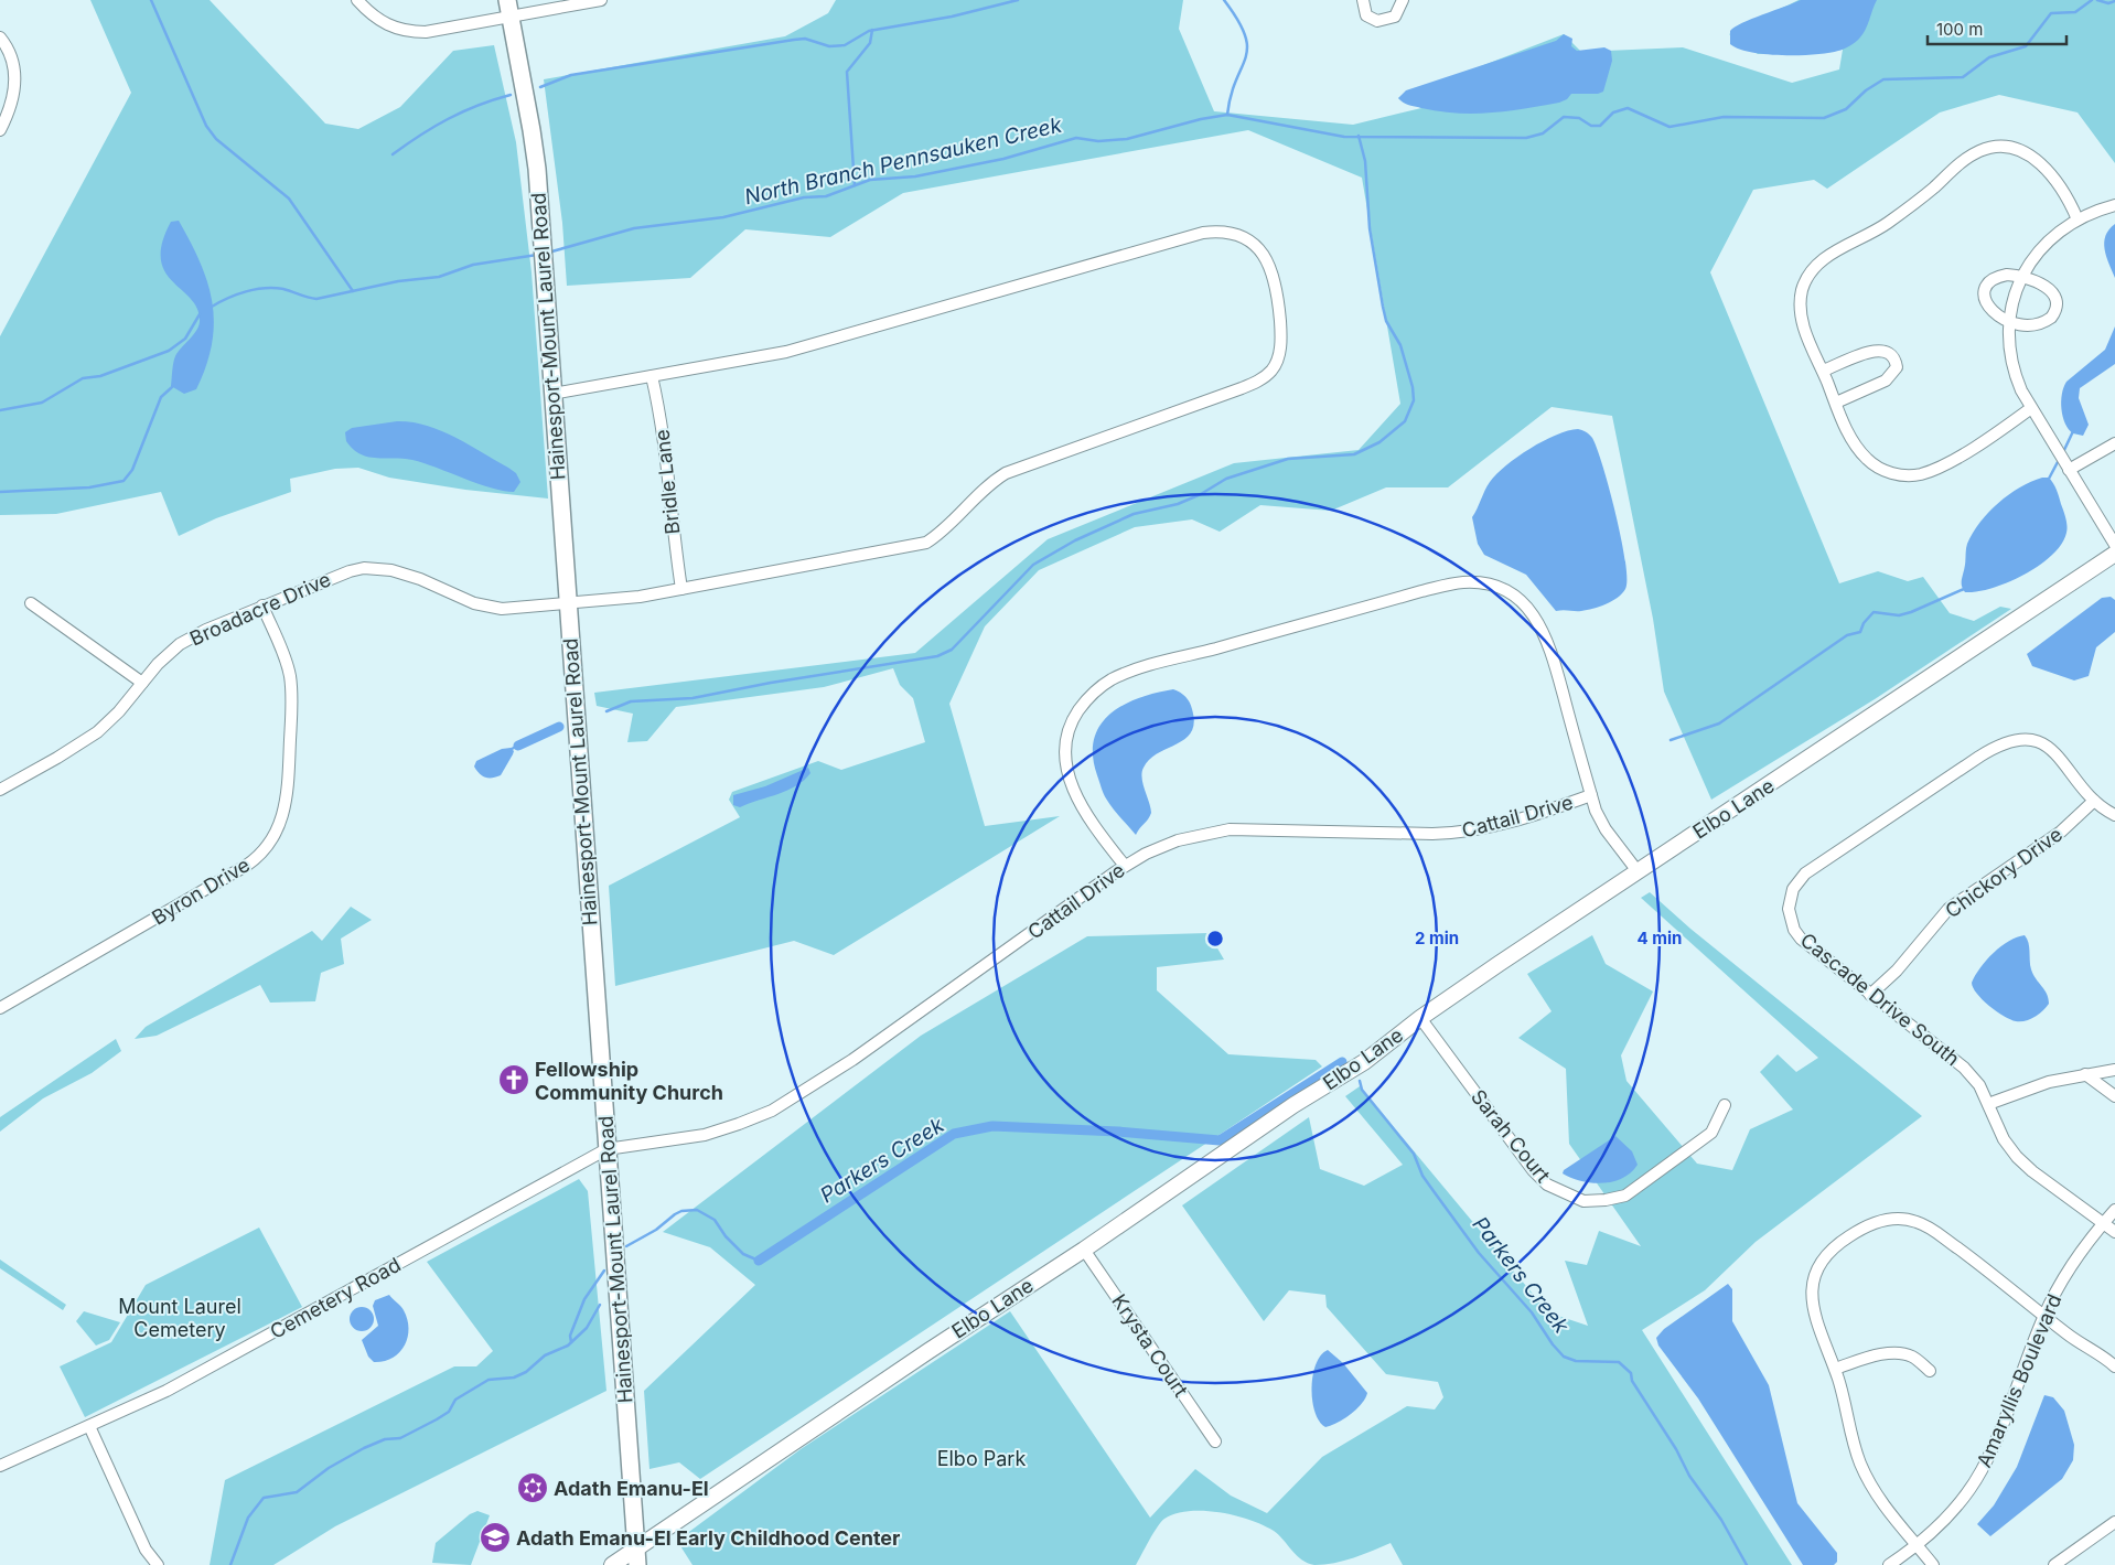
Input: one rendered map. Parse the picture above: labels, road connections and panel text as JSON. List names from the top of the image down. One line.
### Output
{"streets":{"main road":["Hainesport-Mount Laurel Road"],"street":["Bridle Lane","Broadacre Drive","Elbo Lane","Cattail Drive","Chickory Drive","Byron Drive","Cascade Drive South","Sarah Court","Cemetery Road","Krysta Court","Amaryllis Boulevard"]},"crossings":[["Hainesport-Mount Laurel Road","Broadacre Drive"],["Hainesport-Mount Laurel Road","Elbo Lane"],["Hainesport-Mount Laurel Road","Cattail Drive"],["Hainesport-Mount Laurel Road","Cemetery Road"],["Bridle Lane","Broadacre Drive"],["Broadacre Drive","Byron Drive"],["Elbo Lane","Sarah Court"],["Elbo Lane","Krysta Court"],["Cattail Drive","Cemetery Road"],["Chickory Drive","Cascade Drive South"],["Cascade Drive South","Amaryllis Boulevard"]],"water":["North Branch Pennsauken Creek","Parkers Creek"],"parks":["Mount Laurel Cemetery","Elbo Park"],"places":{"church":["Fellowship Community Church"],"synagogue":["Adath Emanu-El"],"school or university":["Adath Emanu-El Early Childhood Center"]},"scale_bar":"100 m","rings":["2 min","4 min"]}
